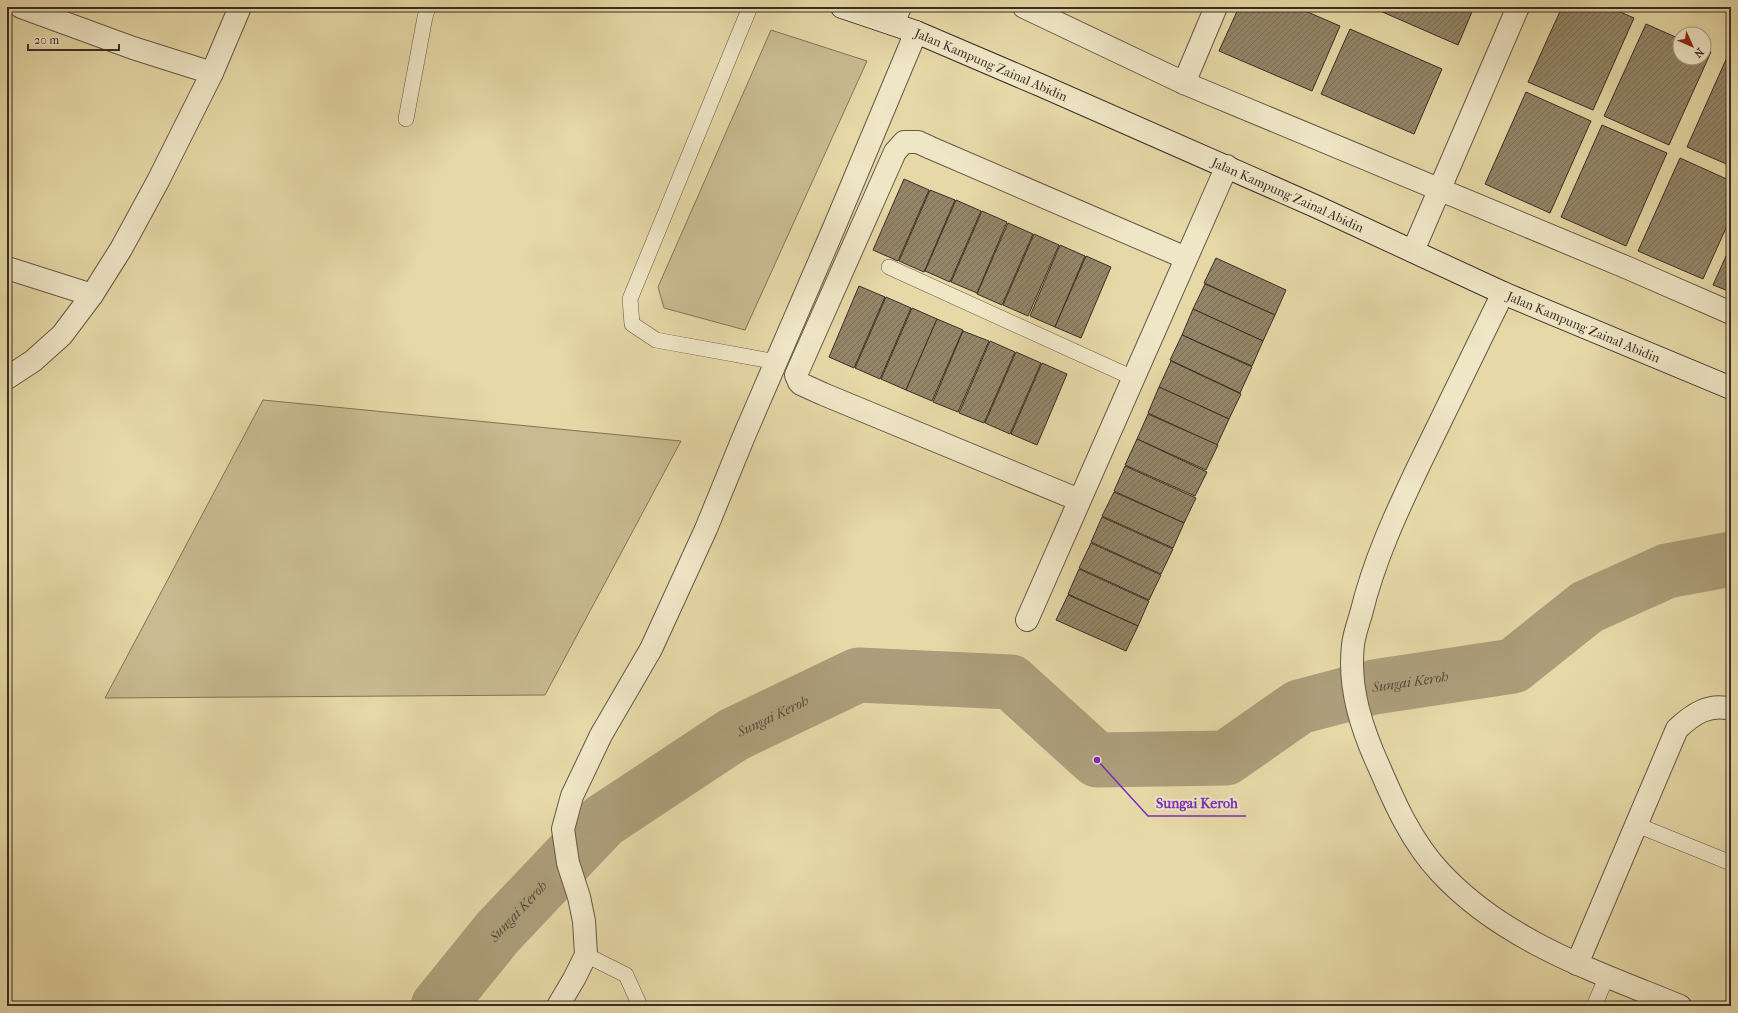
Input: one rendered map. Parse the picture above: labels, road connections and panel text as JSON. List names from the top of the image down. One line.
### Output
{"streets":{"street":["Jalan Kampung Zainal Abidin"]},"water":["Sungai Keroh"],"places":["Sungai Keroh"],"scale_bar":"20 m","north":"bottom right"}
